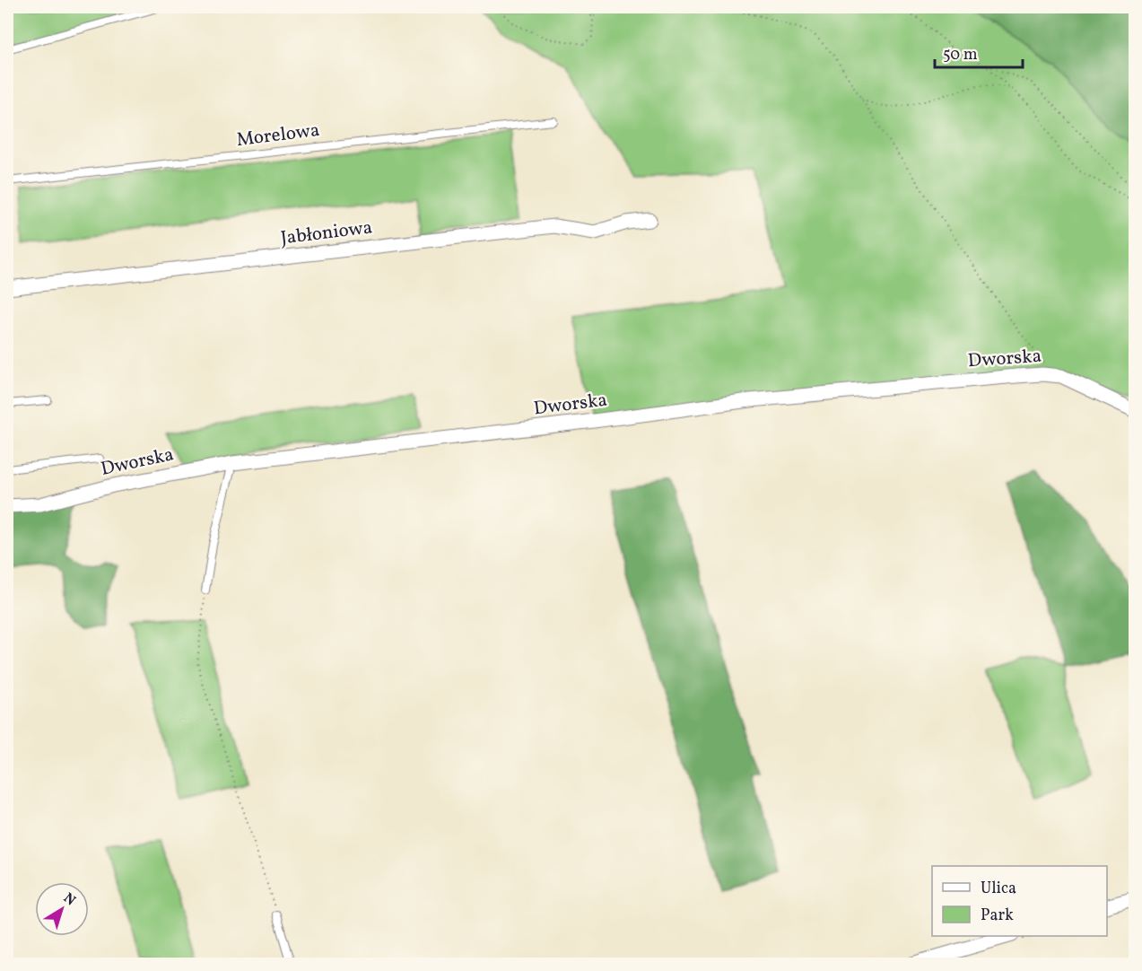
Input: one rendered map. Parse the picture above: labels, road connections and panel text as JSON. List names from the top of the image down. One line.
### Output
{"streets":{"street":["Jabłoniowa","Dworska"],"lane":["Morelowa"]},"legend":["Ulica","Park"],"scale_bar":"50 m","north":"top right"}
